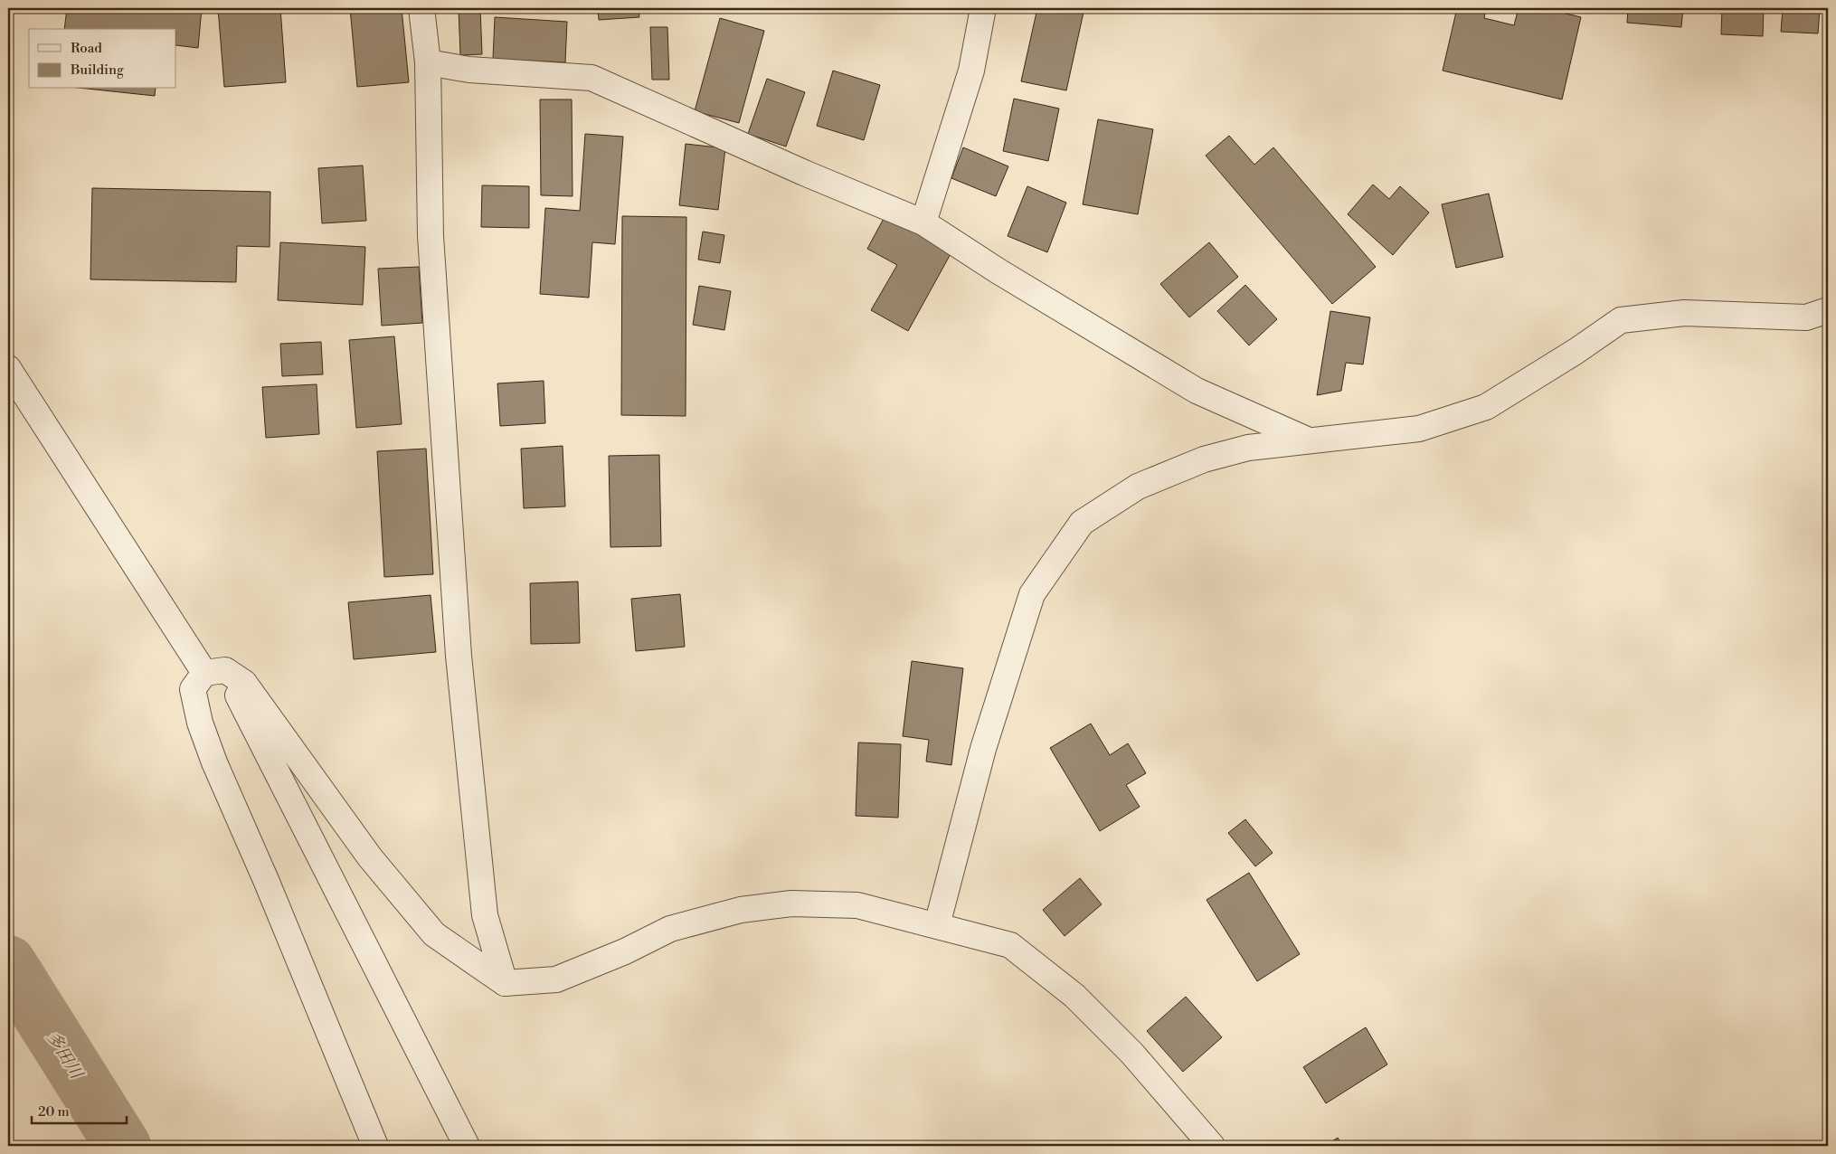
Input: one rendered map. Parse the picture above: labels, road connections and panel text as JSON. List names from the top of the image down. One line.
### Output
{"water":["多田川"],"legend":["Road","Building"],"scale_bar":"20 m"}
